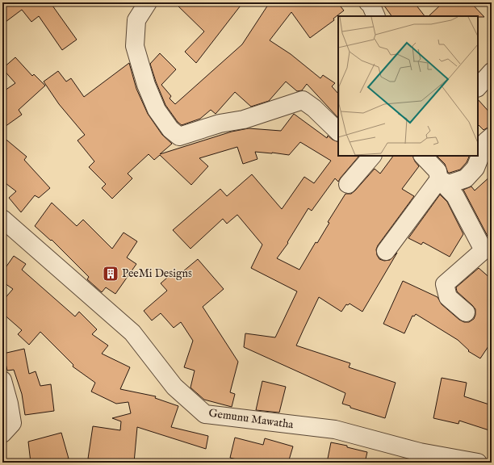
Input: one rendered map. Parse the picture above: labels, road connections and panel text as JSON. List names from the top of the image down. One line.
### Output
{"streets":{"street":["Gemunu Mawatha"]},"places":{"building":["PeeMi Designs"]}}
